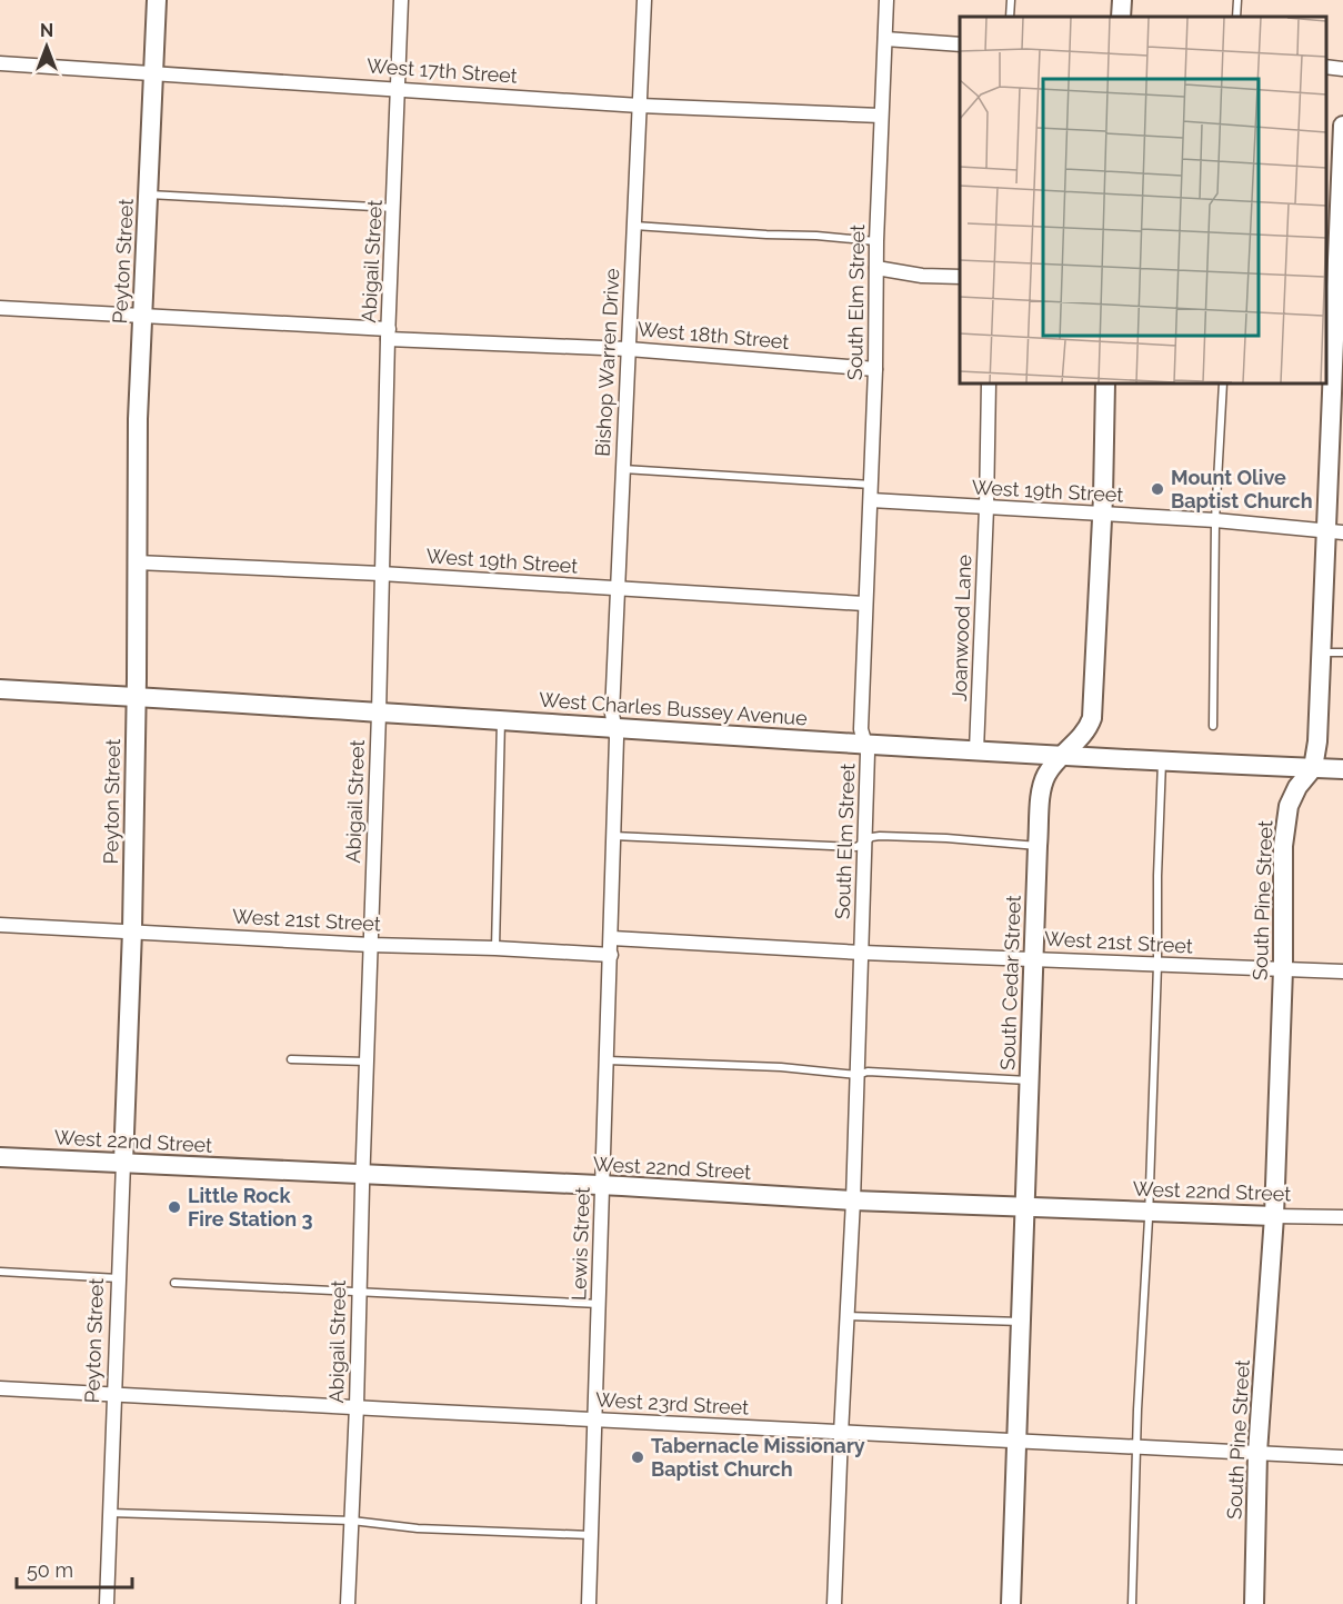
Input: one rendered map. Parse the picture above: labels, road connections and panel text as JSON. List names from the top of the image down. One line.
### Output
{"streets":{"street":["West 17th Street","Peyton Street","Abigail Street","South Elm Street","West 18th Street","Bishop Warren Drive","West 19th Street","Joanwood Lane","West Charles Bussey Avenue","South Pine Street","West 21st Street","South Cedar Street","West 22nd Street","Lewis Street","West 23rd Street"]},"crossings":[["West 17th Street","Peyton Street"],["West 17th Street","Abigail Street"],["West 17th Street","South Elm Street"],["West 17th Street","Bishop Warren Drive"],["Peyton Street","West 18th Street"],["Peyton Street","West 19th Street"],["Peyton Street","West Charles Bussey Avenue"],["Peyton Street","West 21st Street"],["Peyton Street","West 22nd Street"],["Peyton Street","West 23rd Street"],["Abigail Street","West 18th Street"],["Abigail Street","West 19th Street"],["Abigail Street","West Charles Bussey Avenue"],["Abigail Street","West 21st Street"],["Abigail Street","West 22nd Street"],["Abigail Street","West 23rd Street"],["South Elm Street","West 18th Street"],["South Elm Street","West 19th Street"],["South Elm Street","West Charles Bussey Avenue"],["South Elm Street","West 21st Street"],["South Elm Street","West 22nd Street"],["South Elm Street","West 23rd Street"],["West 18th Street","Bishop Warren Drive"],["Bishop Warren Drive","West 19th Street"],["Bishop Warren Drive","West Charles Bussey Avenue"],["Bishop Warren Drive","Lewis Street"],["West 19th Street","Joanwood Lane"],["West 19th Street","South Pine Street"],["West 19th Street","South Cedar Street"],["Joanwood Lane","West Charles Bussey Avenue"],["West Charles Bussey Avenue","South Pine Street"],["West Charles Bussey Avenue","South Cedar Street"],["West Charles Bussey Avenue","Lewis Street"],["South Pine Street","West 21st Street"],["South Pine Street","West 22nd Street"],["South Pine Street","West 23rd Street"],["West 21st Street","South Cedar Street"],["West 21st Street","Lewis Street"],["South Cedar Street","West 22nd Street"],["South Cedar Street","West 23rd Street"],["West 22nd Street","Lewis Street"],["Lewis Street","West 23rd Street"]],"places":["Mount Olive Baptist Church","Little Rock Fire Station 3","Tabernacle Missionary Baptist Church"],"scale_bar":"50 m","north":"top"}
